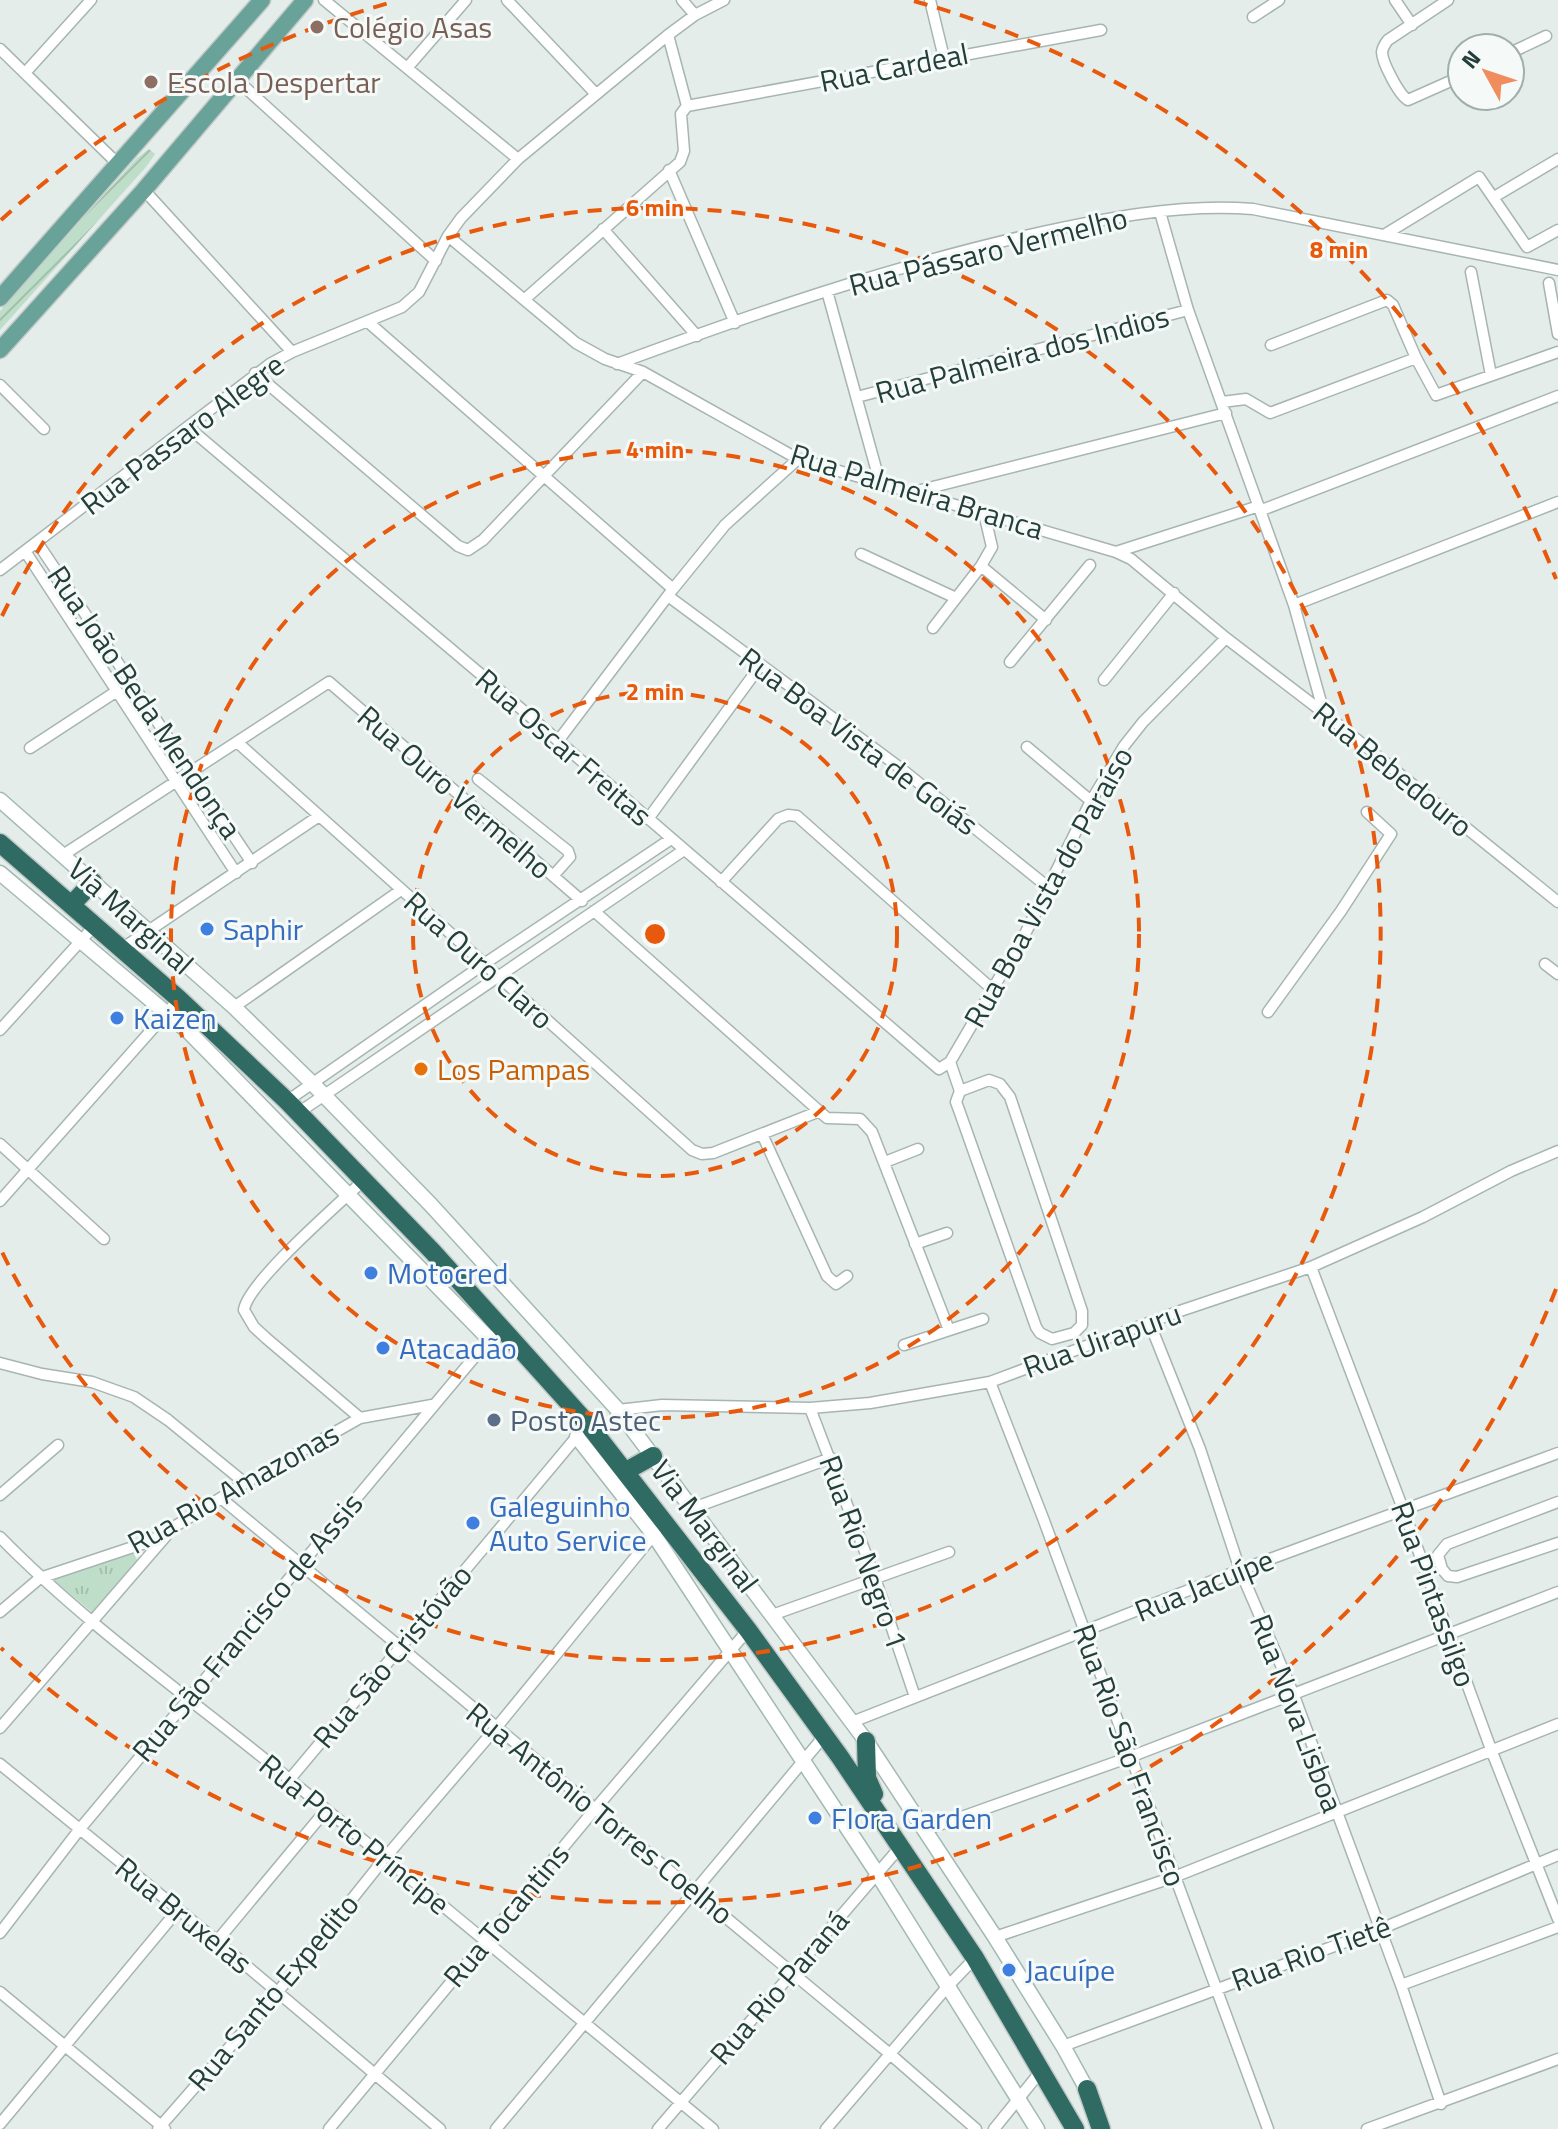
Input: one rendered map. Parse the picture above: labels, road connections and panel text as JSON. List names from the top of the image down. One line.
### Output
{"streets":{"street":["Rua Cardeal","Rua Pássaro Vermelho","Rua Palmeira dos Indios","Rua Passaro Alegre","Rua Palmeira Branca","Rua João Beda Mendonça","Rua Boa Vista de Goiás","Rua Oscar Freitas","Rua Bebedouro","Rua Ouro Vermelho","Rua Boa Vista do Paraíso","Via Marginal","Rua Ouro Claro","Rua Uirapuru","Rua Rio Amazonas","Rua Rio Negro 1","Rua Jacuípe","Rua Pintassilgo","Rua São Francisco de Assis","Rua São Cristóvão","Rua Nova Lisboa","Rua Rio São Francisco","Rua Antônio Torres Coelho","Rua Porto Príncipe","Rua Bruxelas","Rua Tocantins","Rua Rio Tietê","Rua Rio Paraná","Rua Santo Expedito"]},"crossings":[["Rua Pássaro Vermelho","Rua Palmeira Branca"],["Rua Passaro Alegre","Rua Palmeira Branca"],["Rua Passaro Alegre","Rua João Beda Mendonça"],["Rua Passaro Alegre","Rua Boa Vista de Goiás"],["Rua Passaro Alegre","Rua Oscar Freitas"],["Rua Palmeira Branca","Rua Bebedouro"],["Rua Palmeira Branca","Rua Boa Vista do Paraíso"],["Rua Boa Vista de Goiás","Rua Boa Vista do Paraíso"],["Rua Oscar Freitas","Rua Boa Vista do Paraíso"],["Rua Bebedouro","Rua Boa Vista do Paraíso"],["Rua Ouro Vermelho","Rua Ouro Claro"],["Via Marginal","Rua Uirapuru"],["Via Marginal","Rua Jacuípe"],["Via Marginal","Rua Rio Tietê"],["Rua Uirapuru","Rua Rio Negro 1"],["Rua Uirapuru","Rua Pintassilgo"],["Rua Uirapuru","Rua Nova Lisboa"],["Rua Uirapuru","Rua Rio São Francisco"],["Rua Rio Amazonas","Rua São Francisco de Assis"],["Rua Rio Amazonas","Rua Antônio Torres Coelho"],["Rua Rio Amazonas","Rua Porto Príncipe"],["Rua Rio Negro 1","Rua Jacuípe"],["Rua Jacuípe","Rua Pintassilgo"],["Rua Jacuípe","Rua Nova Lisboa"],["Rua Jacuípe","Rua Rio São Francisco"],["Rua Pintassilgo","Rua Rio Tietê"],["Rua São Francisco de Assis","Rua Antônio Torres Coelho"],["Rua São Francisco de Assis","Rua Porto Príncipe"],["Rua São Francisco de Assis","Rua Bruxelas"],["Rua São Cristóvão","Rua Antônio Torres Coelho"],["Rua São Cristóvão","Rua Porto Príncipe"],["Rua Nova Lisboa","Rua Rio Tietê"],["Rua Rio São Francisco","Rua Rio Tietê"],["Rua Antônio Torres Coelho","Rua Tocantins"],["Rua Antônio Torres Coelho","Rua Rio Paraná"],["Rua Antônio Torres Coelho","Rua Santo Expedito"],["Rua Porto Príncipe","Rua Tocantins"],["Rua Porto Príncipe","Rua Rio Paraná"],["Rua Porto Príncipe","Rua Santo Expedito"],["Rua Bruxelas","Rua Tocantins"],["Rua Bruxelas","Rua Santo Expedito"]],"places":["Colégio Asas","Escola Despertar","Saphir","Kaizen","Los Pampas","Motocred","Atacadão","Posto Astec","Galeguinho Auto Service","Flora Garden","Jacuípe"],"north":"top left","rings":["6 min","8 min","4 min","2 min"]}
